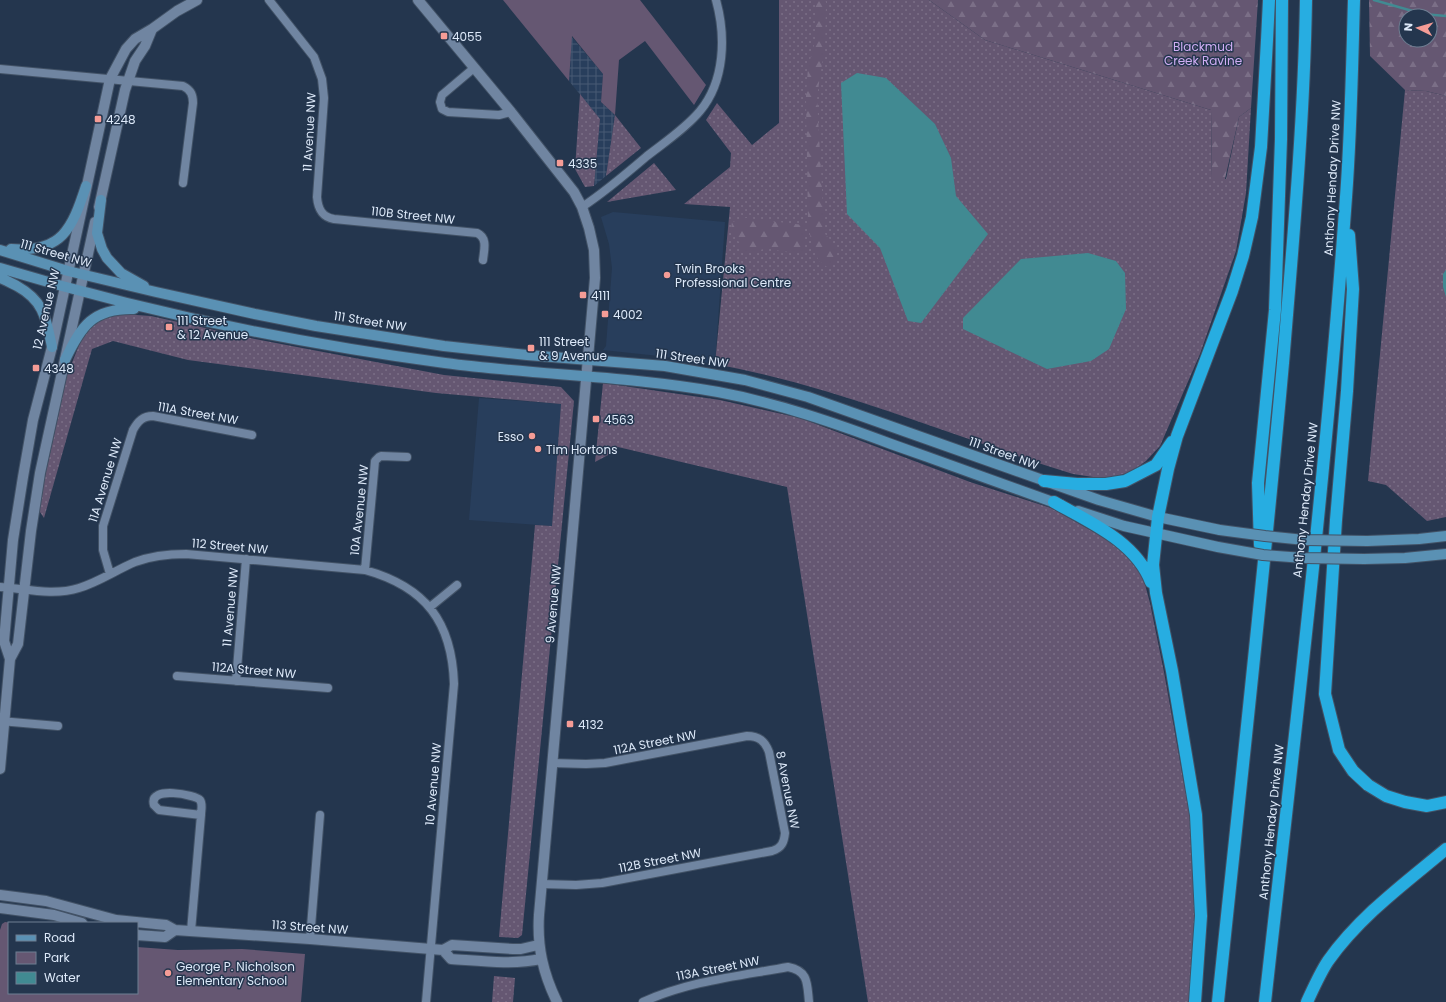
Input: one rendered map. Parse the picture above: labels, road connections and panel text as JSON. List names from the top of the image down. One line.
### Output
{"streets":{"highway":["Anthony Henday Drive NW"],"main road":["111 Street NW"],"street":["11 Avenue NW","110B Street NW","12 Avenue NW","111A Street NW","11A Avenue NW","10A Avenue NW","112 Street NW","9 Avenue NW","112A Street NW","10 Avenue NW","8 Avenue NW","112B Street NW","113 Street NW","113A Street NW"]},"crossings":[["11 Avenue NW","110B Street NW"],["11 Avenue NW","112 Street NW"],["11 Avenue NW","112A Street NW"],["111 Street NW","12 Avenue NW"],["111 Street NW","9 Avenue NW"],["12 Avenue NW","112 Street NW"],["111A Street NW","11A Avenue NW"],["11A Avenue NW","112 Street NW"],["10A Avenue NW","112 Street NW"],["112 Street NW","10 Avenue NW"],["9 Avenue NW","112A Street NW"],["9 Avenue NW","112B Street NW"],["9 Avenue NW","113 Street NW"],["112A Street NW","8 Avenue NW"],["10 Avenue NW","113 Street NW"],["8 Avenue NW","112B Street NW"]],"parks":["Blackmud Creek Ravine"],"places":{"transit":["4055","4248","4335","4111","4002","111 Street & 12 Avenue","111 Street & 9 Avenue","4348","4563","4132"],"other":["Twin Brooks Professional Centre","Esso","Tim Hortons","George P. Nicholson Elementary School"]},"legend":["Road","Park","Water"],"north":"left"}
